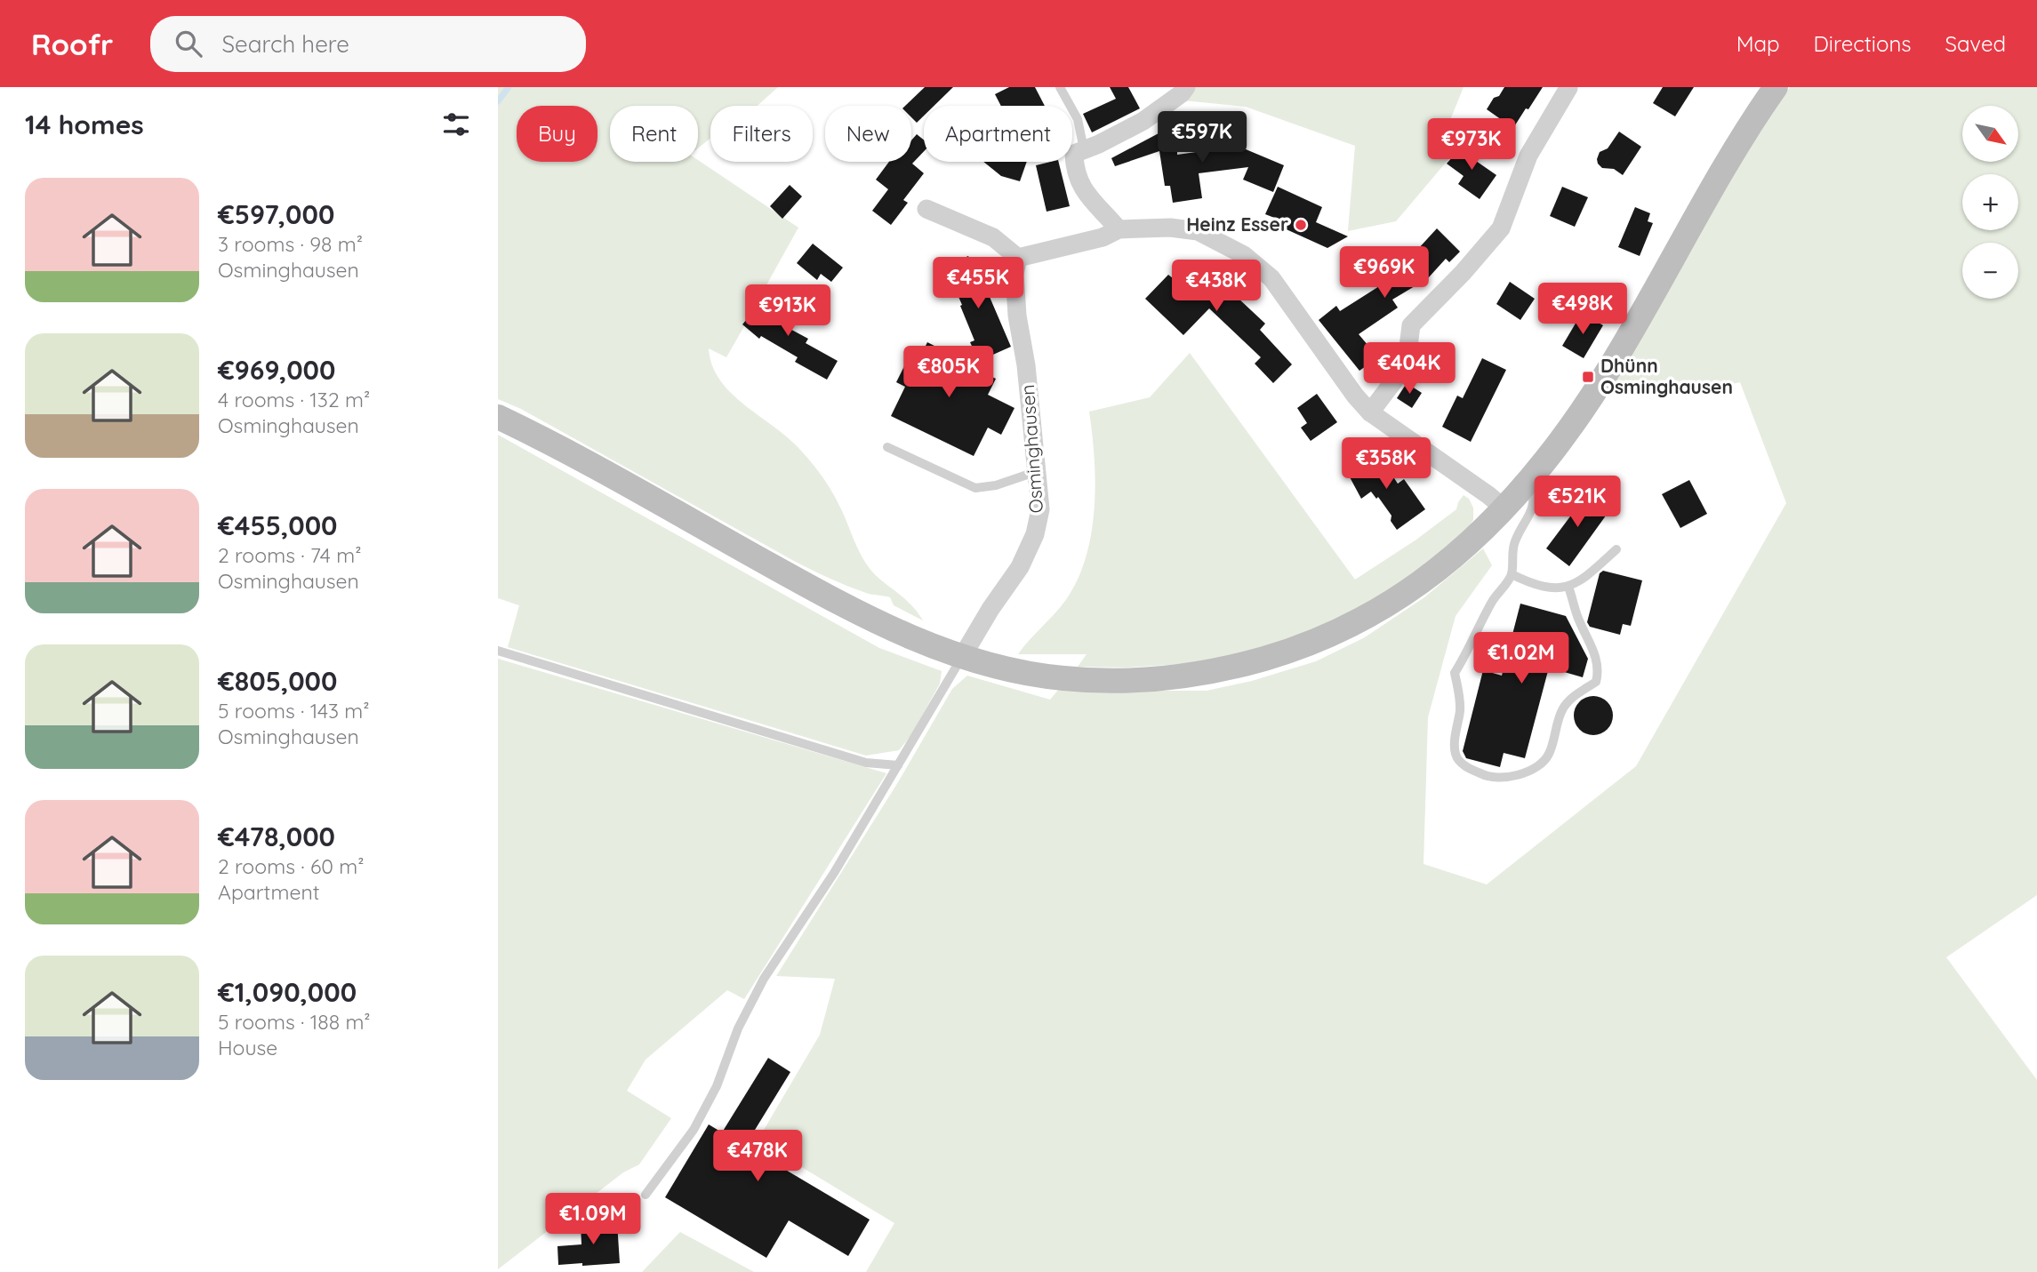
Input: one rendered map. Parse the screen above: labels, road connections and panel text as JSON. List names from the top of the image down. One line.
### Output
{"streets":{"street":["Osminghausen"]},"places":{"other":["Heinz Esser"],"transit":["Dhünn Osminghausen"]},"north":"bottom right","page":{"header":"Roofr","search":"Search here","nav":["Map","Directions","Saved"],"heading":"14 homes","map_buttons":["+","−"],"chip":["Buy","Rent","Filters","New","Apartment"],"price":["€597K","€973K","€969K","€455K","€438K","€498K","€913K","€404K","€805K","€358K","€521K","€1.02M","€478K","€1.09M"],"list":[{"name":"€597,000","note":"3 rooms · 98 m² · Osminghausen"},{"name":"€969,000","note":"4 rooms · 132 m² · Osminghausen"},{"name":"€455,000","note":"2 rooms · 74 m² · Osminghausen"},{"name":"€805,000","note":"5 rooms · 143 m² · Osminghausen"},{"name":"€478,000","note":"2 rooms · 60 m² · Apartment"},{"name":"€1,090,000","note":"5 rooms · 188 m² · House"}]}}
